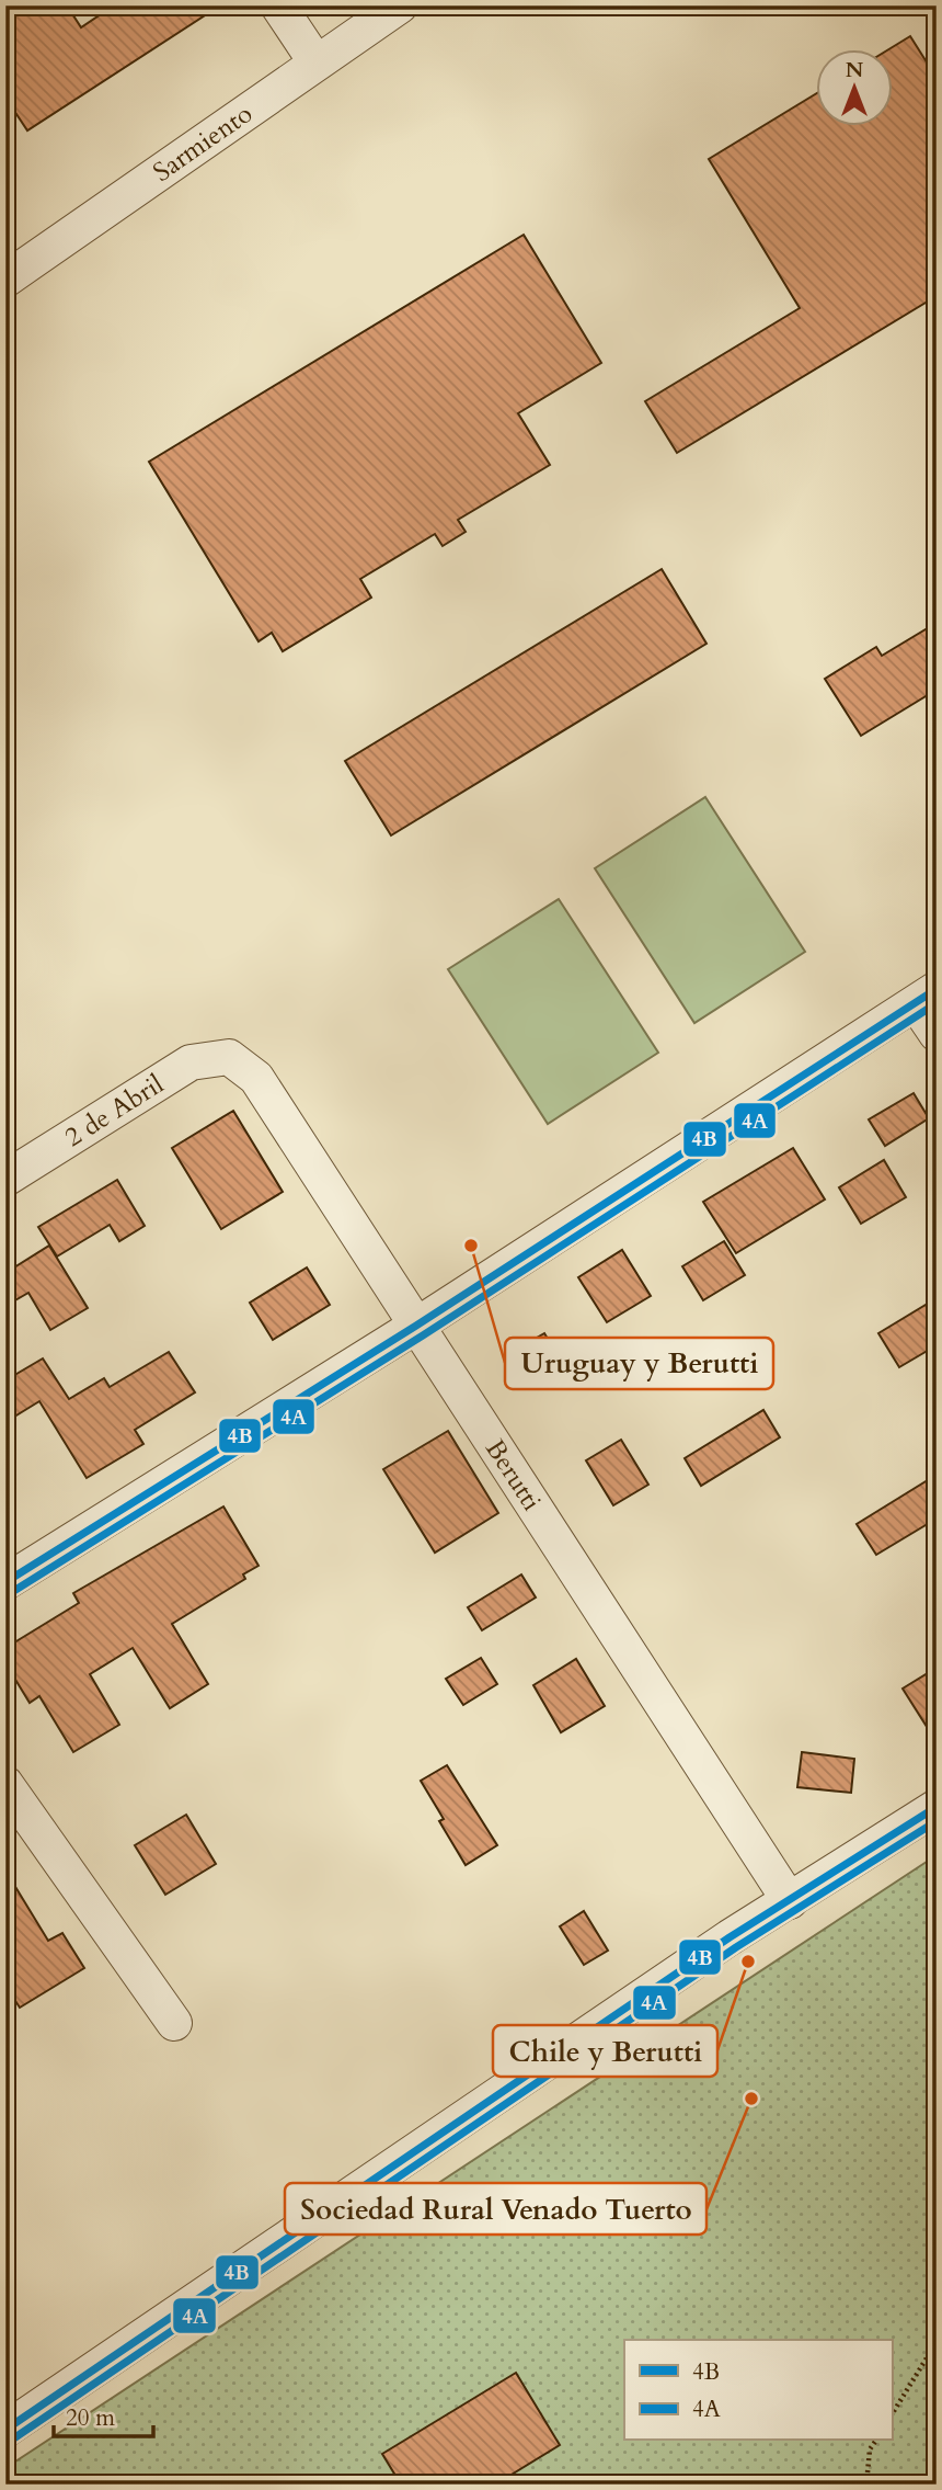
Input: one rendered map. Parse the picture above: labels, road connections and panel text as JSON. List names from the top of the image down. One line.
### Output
{"streets":{"street":["Sarmiento","2 de Abril","Berutti"]},"crossings":[["2 de Abril","Berutti"]],"places":["Uruguay y Berutti","Chile y Berutti","Sociedad Rural Venado Tuerto"],"lines":["transit line 4B","transit line 4A"],"legend":["4B","4A"],"scale_bar":"20 m","north":"top"}
